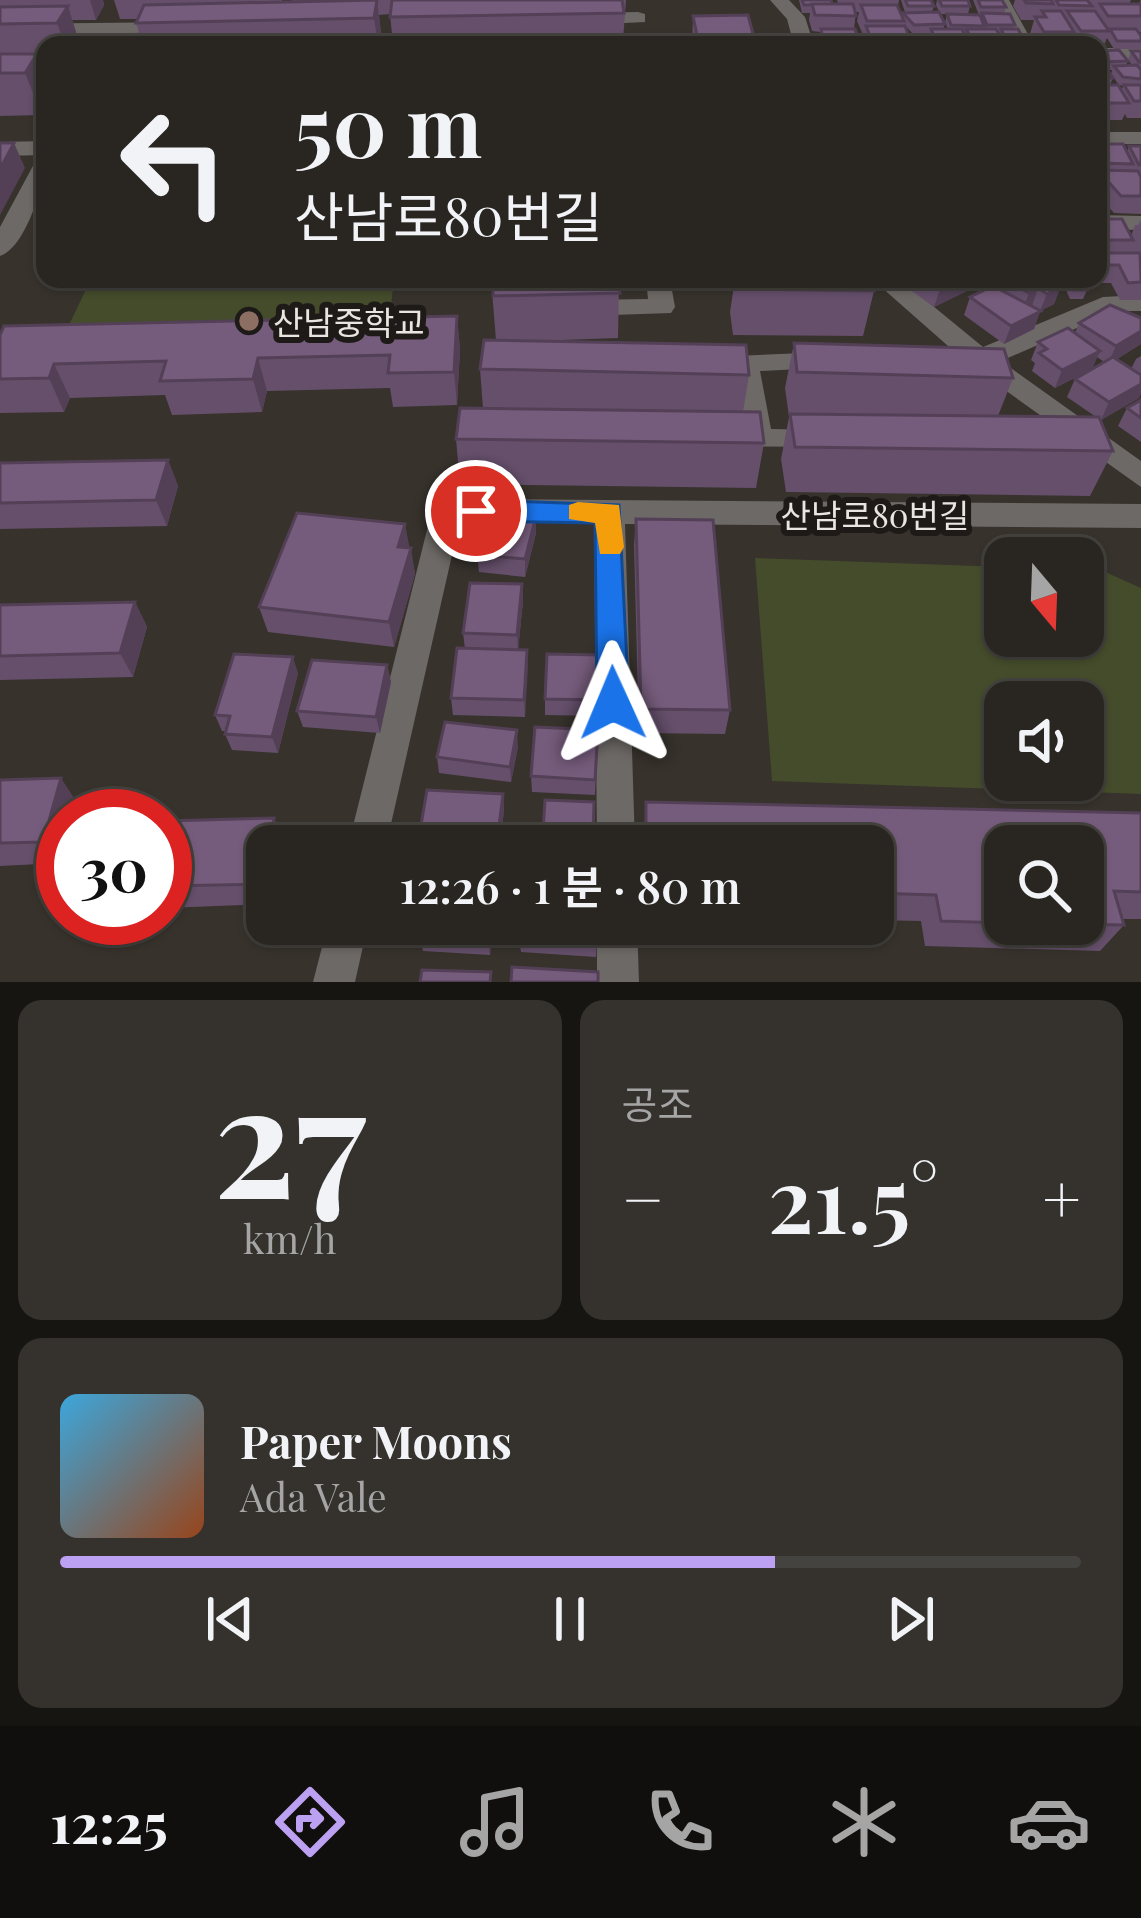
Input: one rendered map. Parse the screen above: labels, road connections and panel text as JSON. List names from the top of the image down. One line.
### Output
{"streets":{"street":["산남로80번길"]},"places":["산남중학교"],"north":"bottom","page":{"turn":["50 m","산남로80번길"],"limit":"30","trip":"12:26 · 1 분 · 80 m","tile":[["27","km/h"],"공조"],"heat":["−","21.5°","+"],"song":["Paper Moons","Ada Vale"],"tabs":"12:25"}}
